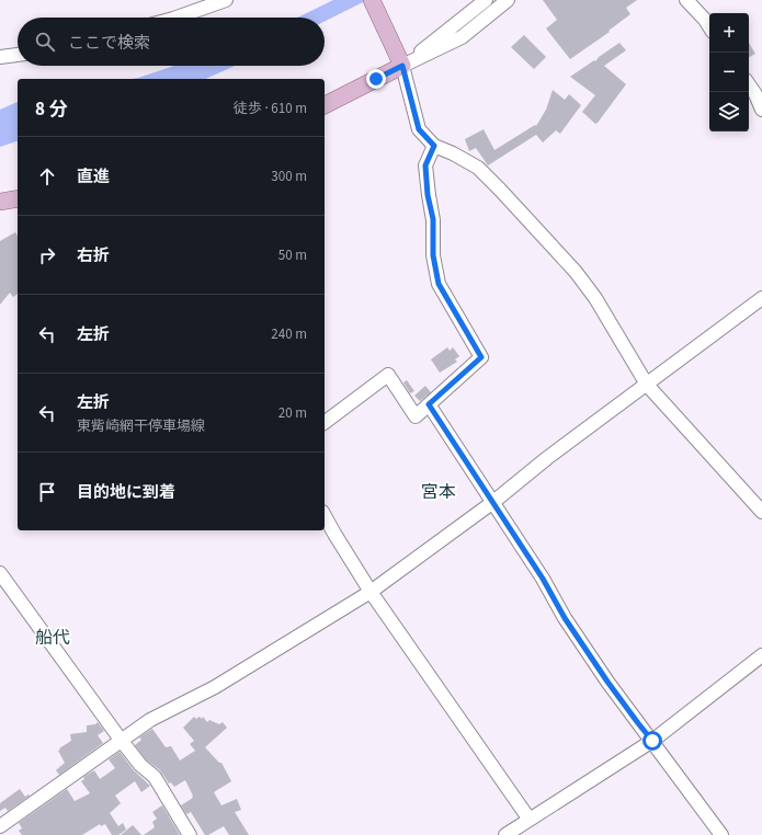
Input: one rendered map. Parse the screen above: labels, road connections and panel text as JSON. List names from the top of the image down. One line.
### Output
{"districts":["宮本","船代"],"page":{"map_buttons":["+","−"],"search":"ここで検索","heading":["8 分","徒歩 · 610 m"],"list":[["直進","300 m"],["右折","50 m"],["左折","240 m"],["左折","東觜崎網干停車場線","20 m"],"目的地に到着"]}}
